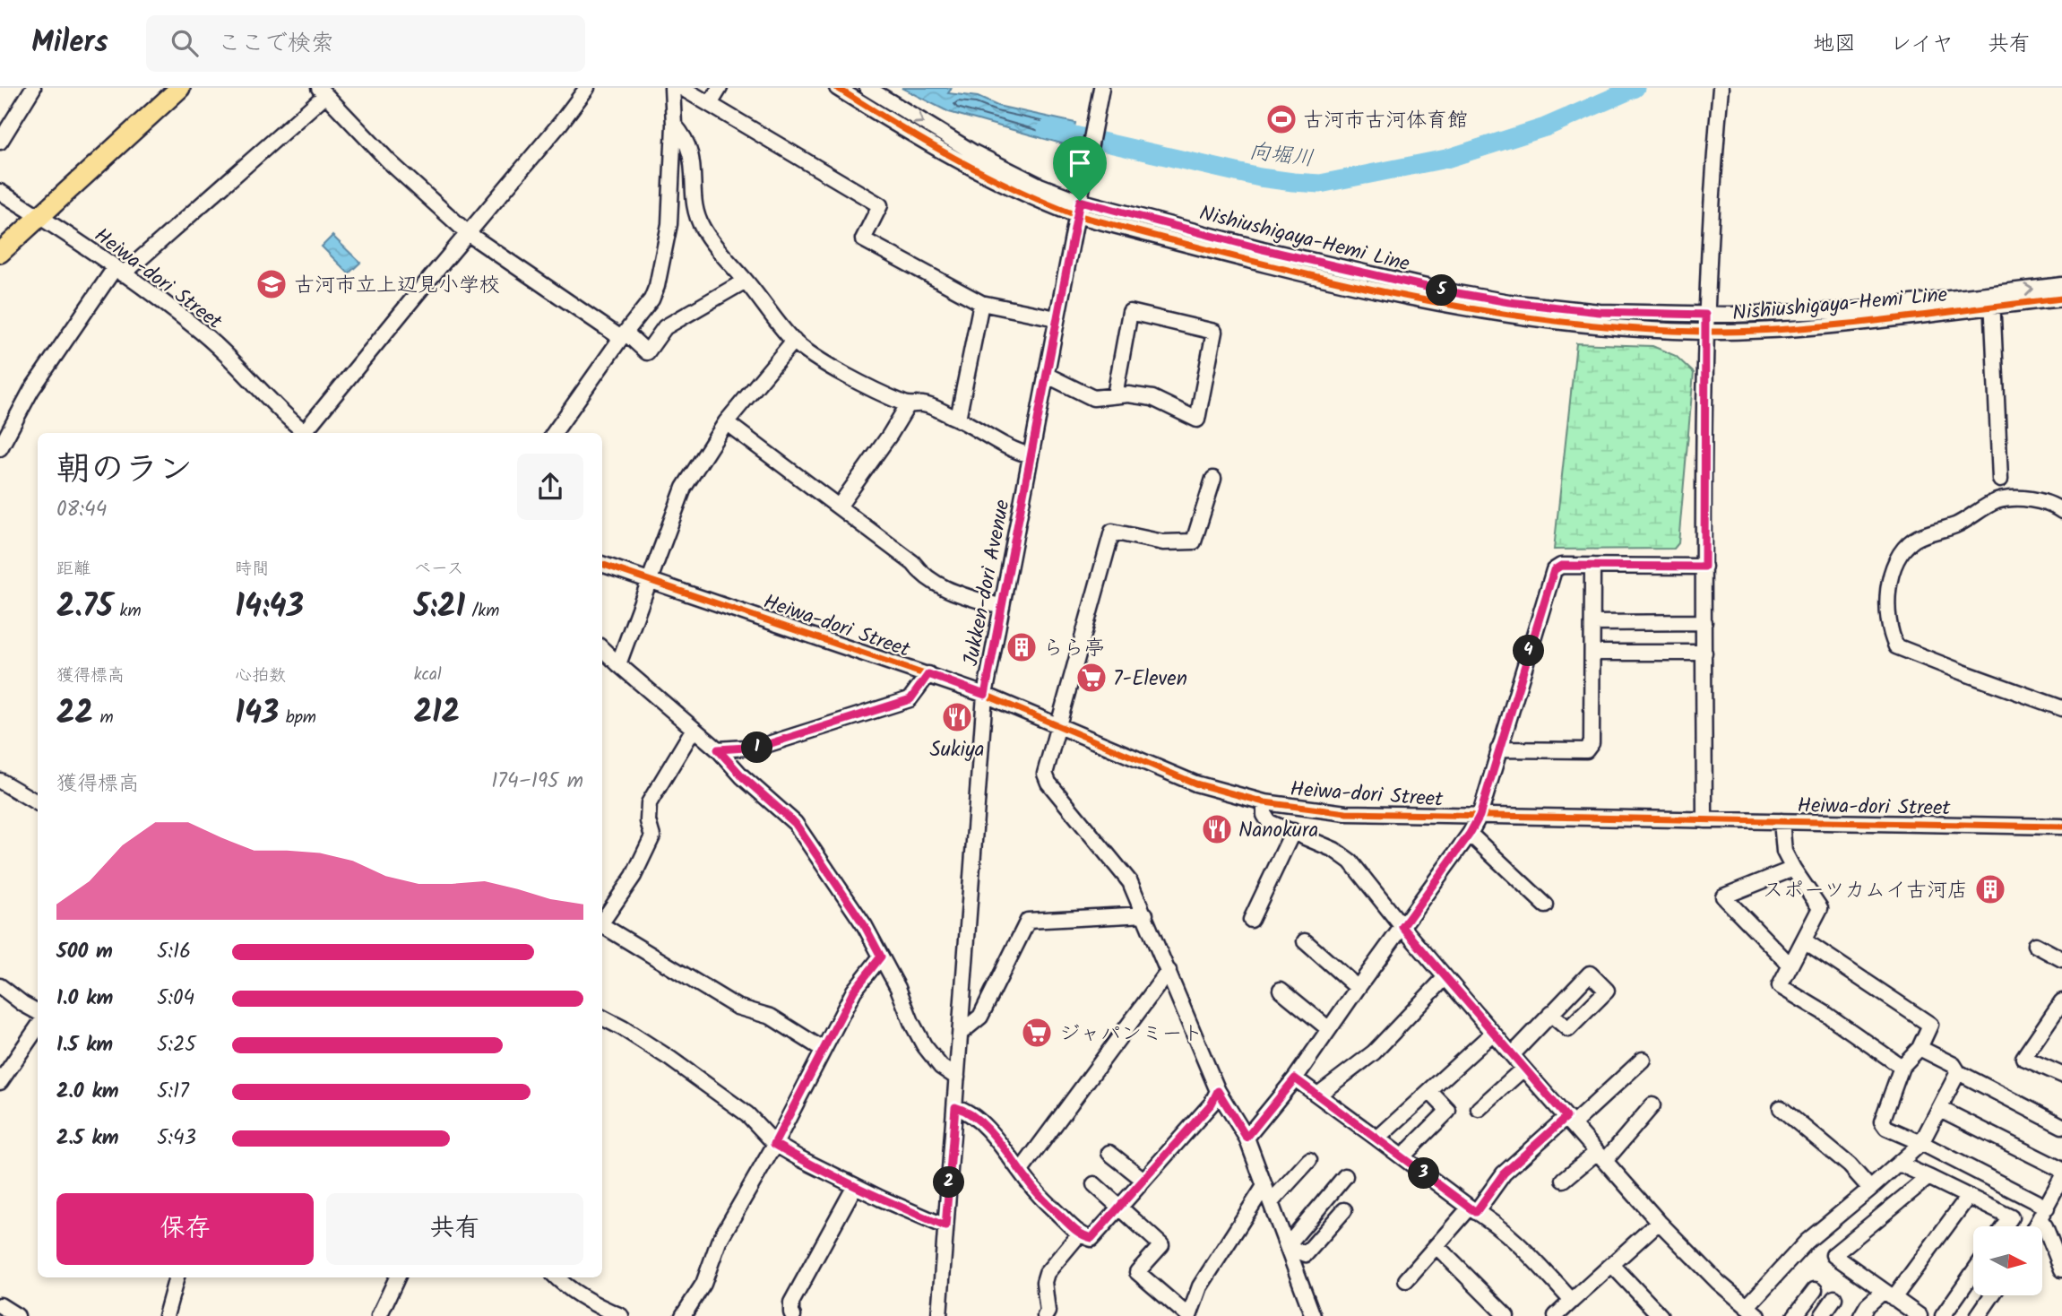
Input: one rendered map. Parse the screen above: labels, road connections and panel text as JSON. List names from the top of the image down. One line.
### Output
{"streets":{"street":["Nishiushigaya-Hemi Line","Heiwa-dori Street","Jukken-dori Avenue"]},"crossings":[["Nishiushigaya-Hemi Line","Jukken-dori Avenue"],["Heiwa-dori Street","Jukken-dori Avenue"]],"water":["向堀川"],"places":{"sports":["古河市古河体育館"],"school or university":["古河市立上辺見小学校"],"building":["らら亭","スポーツカムイ古河店"],"supermarket":["7-Eleven","ジャパンミート"],"restaurant":["Sukiya","Nanokura"]},"north":"right","page":{"header":"Milers","search":"ここで検索","nav":["地図","レイヤ","共有"],"pins":["5","4","1","3","2"],"heading":["朝のラン","08:44"],"stats":[["距離","2.75 km"],["時間","14:43"],["ペース","5:21 /km"],["獲得標高","22 m"],["心拍数","143 bpm"],["kcal","212"]],"chart":["獲得標高","174–195 m"],"list":[{"name":"500 m","note":"5:16"},{"name":"1.0 km","note":"5:04"},{"name":"1.5 km","note":"5:25"},{"name":"2.0 km","note":"5:17"},{"name":"2.5 km","note":"5:43"}],"buttons":["保存","共有"]}}
